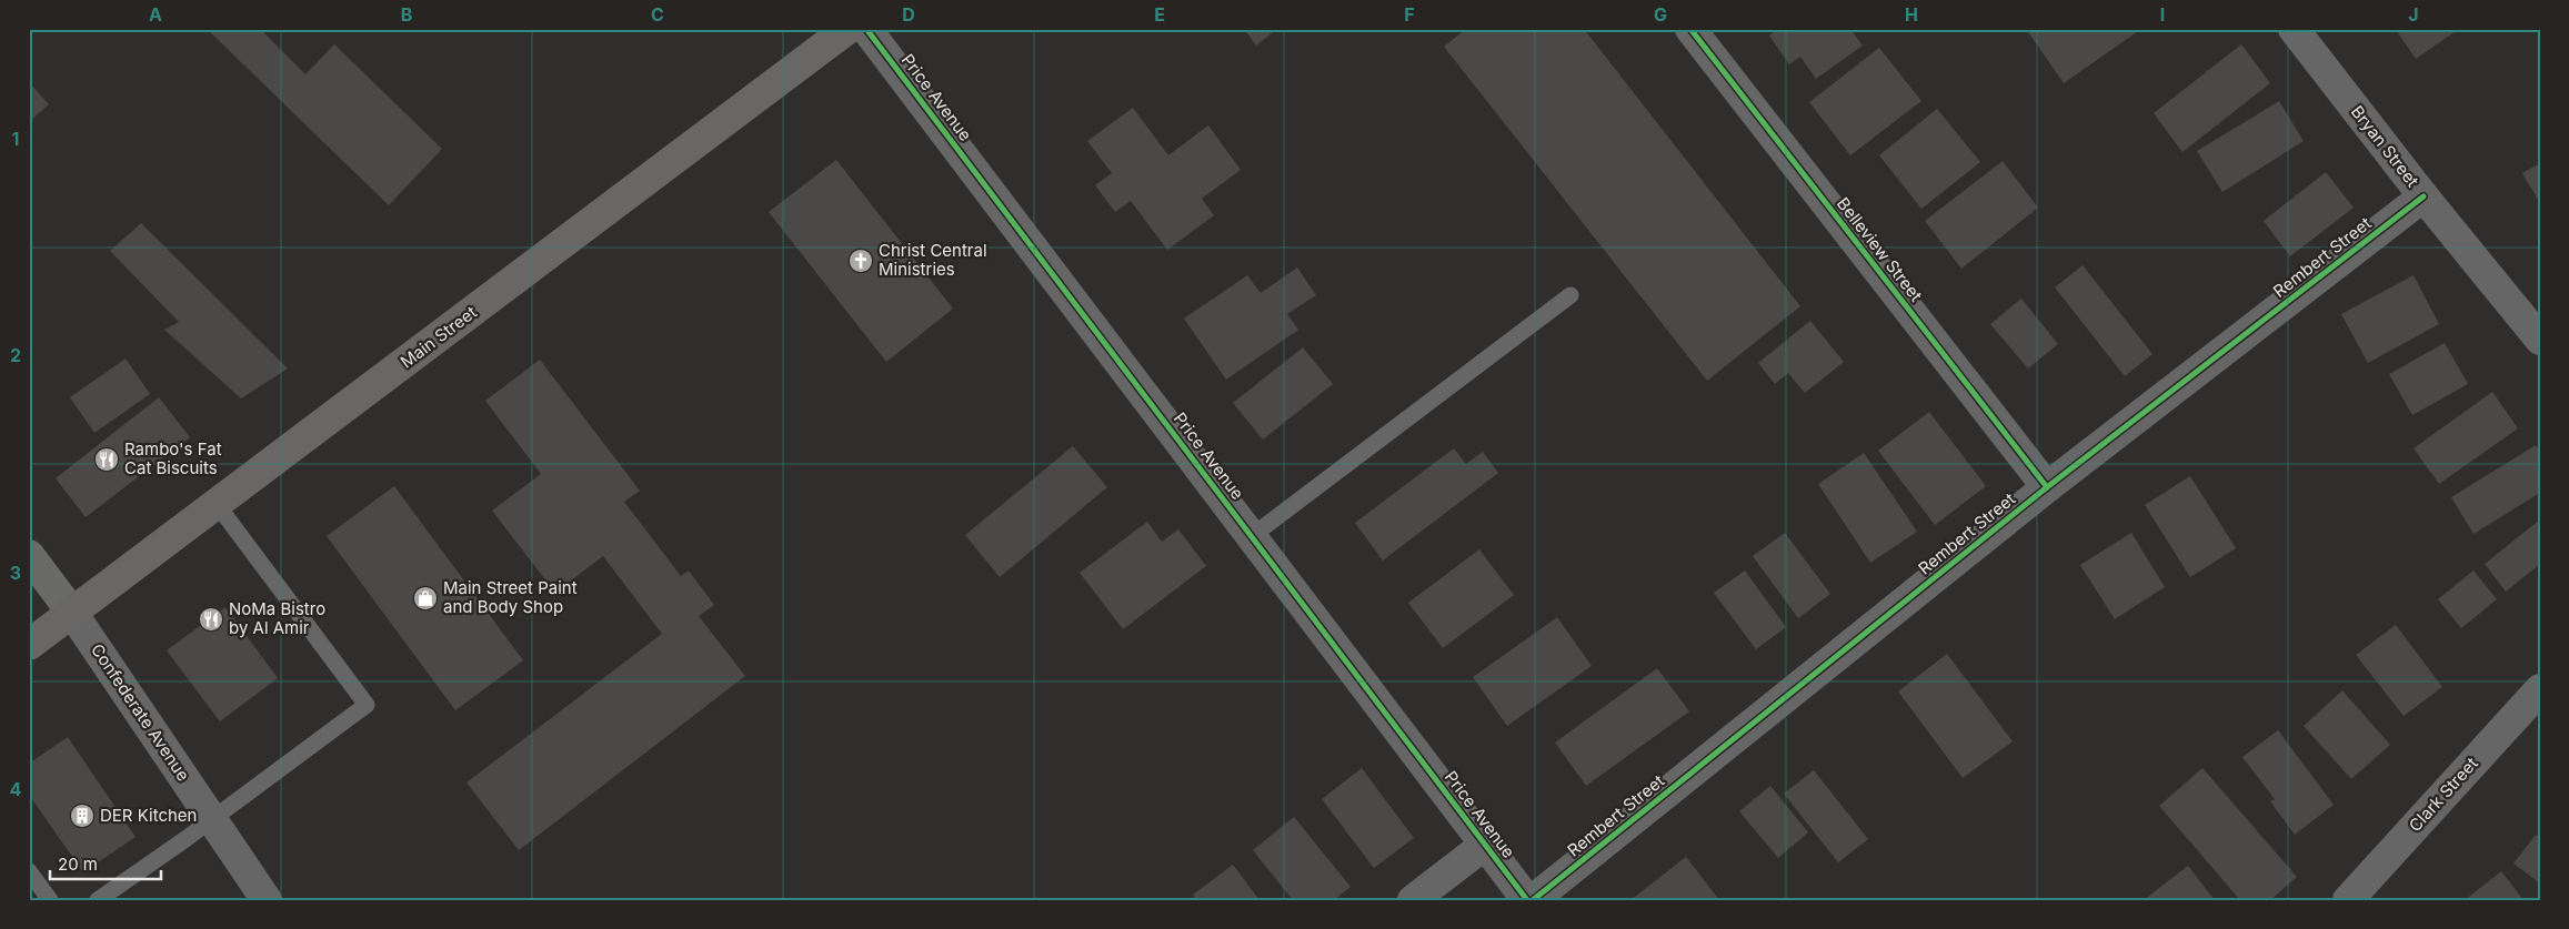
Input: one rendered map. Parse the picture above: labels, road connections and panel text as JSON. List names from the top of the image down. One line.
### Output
{"streets":{"main road":["Main Street"],"street":["Price Avenue","Bryan Street","Belleview Street","Rembert Street","Confederate Avenue","Clark Street"]},"crossings":[["Bryan Street","Rembert Street"],["Belleview Street","Rembert Street"],["Main Street","Confederate Avenue"]],"places":{"church":["Christ Central Ministries"],"restaurant":["Rambo's Fat Cat Biscuits","NoMa Bistro by Al Amir"],"shop":["Main Street Paint and Body Shop"],"building":["DER Kitchen"]},"scale_bar":"20 m","grid":{"columns":["A","B","C","D","E","F","G","H","I","J"],"rows":["1","2","3","4"]}}
